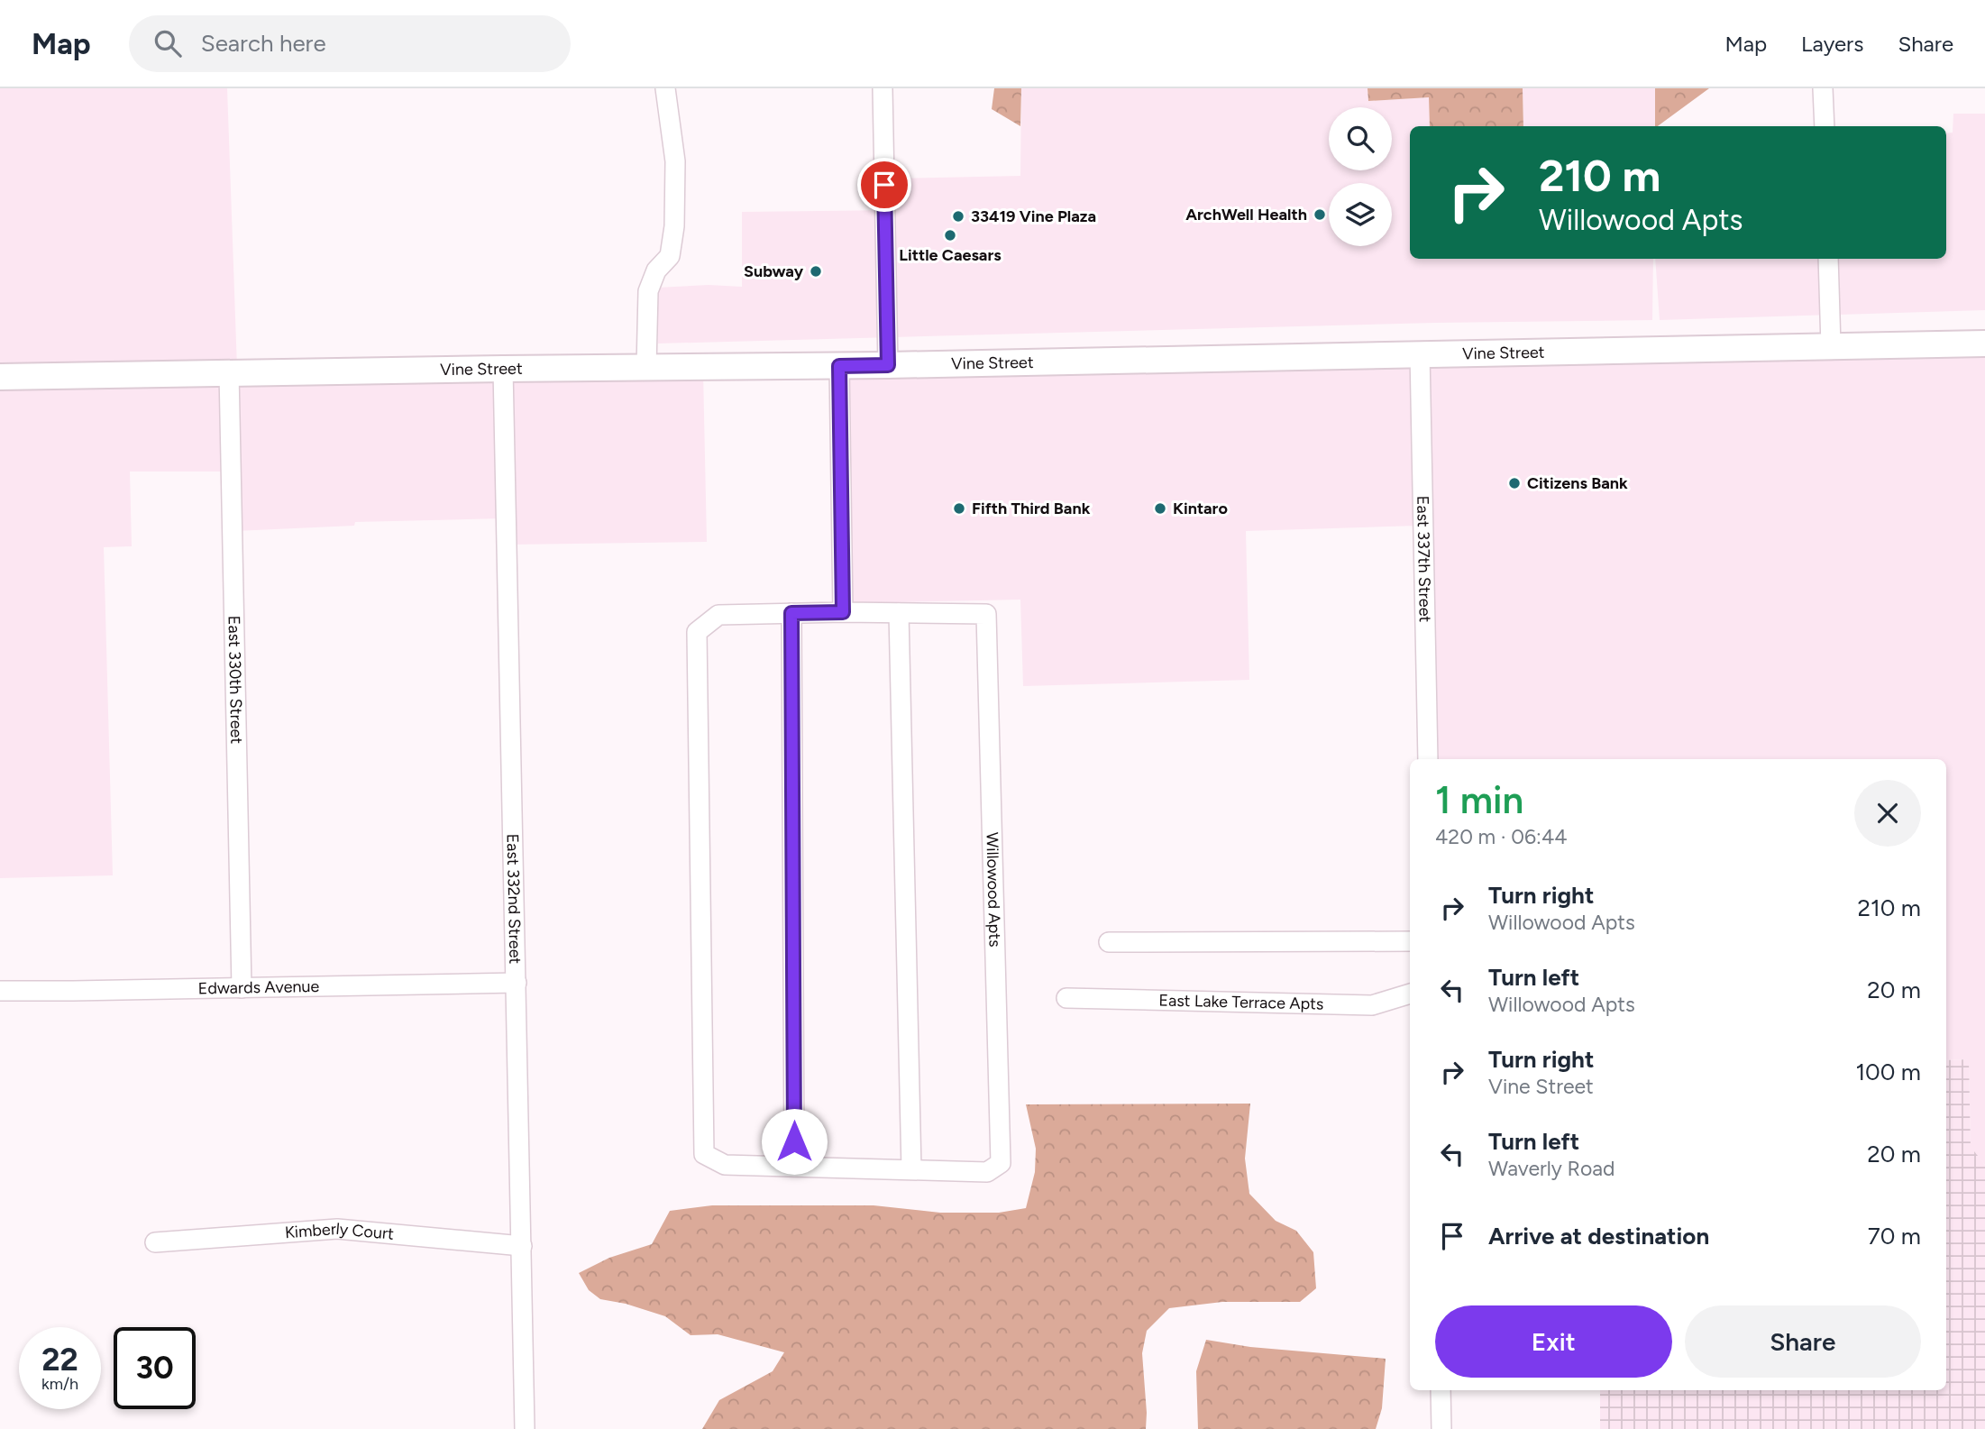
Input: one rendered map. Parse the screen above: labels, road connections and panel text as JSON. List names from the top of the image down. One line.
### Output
{"streets":{"main road":["Vine Street"],"street":["East 337th Street","East 330th Street","Willowood Apts","East 332nd Street","Edwards Avenue","East Lake Terrace Apts","Kimberly Court"]},"crossings":[["Vine Street","East 337th Street"],["Vine Street","East 330th Street"],["Vine Street","East 332nd Street"],["East 330th Street","Edwards Avenue"],["East 332nd Street","Edwards Avenue"],["East 332nd Street","Kimberly Court"]],"places":["ArchWell Health","33419 Vine Plaza","Little Caesars","Subway","Citizens Bank","Fifth Third Bank","Kintaro"],"page":{"header":"Map","search":"Search here","nav":["Map","Layers","Share"],"turn":["210 m","Willowood Apts"],"heading":["1 min","420 m · 06:44"],"list":[{"name":"Turn right","note":"Willowood Apts","value":"210 m"},{"name":"Turn left","note":"Willowood Apts","value":"20 m"},{"name":"Turn right","note":"Vine Street","value":"100 m"},{"name":"Turn left","note":"Waverly Road","value":"20 m"},{"name":"Arrive at destination","value":"70 m"}],"buttons":["Exit","Share"],"speed":"22 km/h","limit":"30"}}
